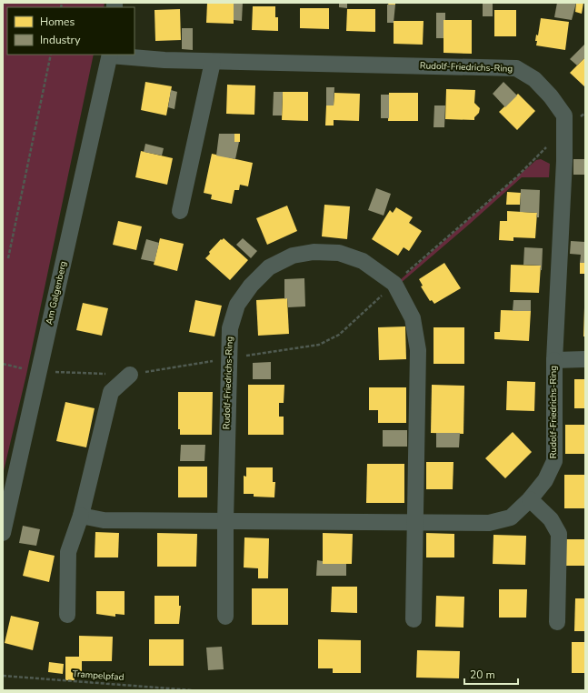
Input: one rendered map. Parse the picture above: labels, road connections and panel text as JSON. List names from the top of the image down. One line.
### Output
{"streets":{"street":["Rudolf-Friedrichs-Ring","Am Galgenberg"],"path":["Trampelpfad"]},"crossings":[["Rudolf-Friedrichs-Ring","Am Galgenberg"]],"legend":["Homes","Industry"],"scale_bar":"20 m"}
